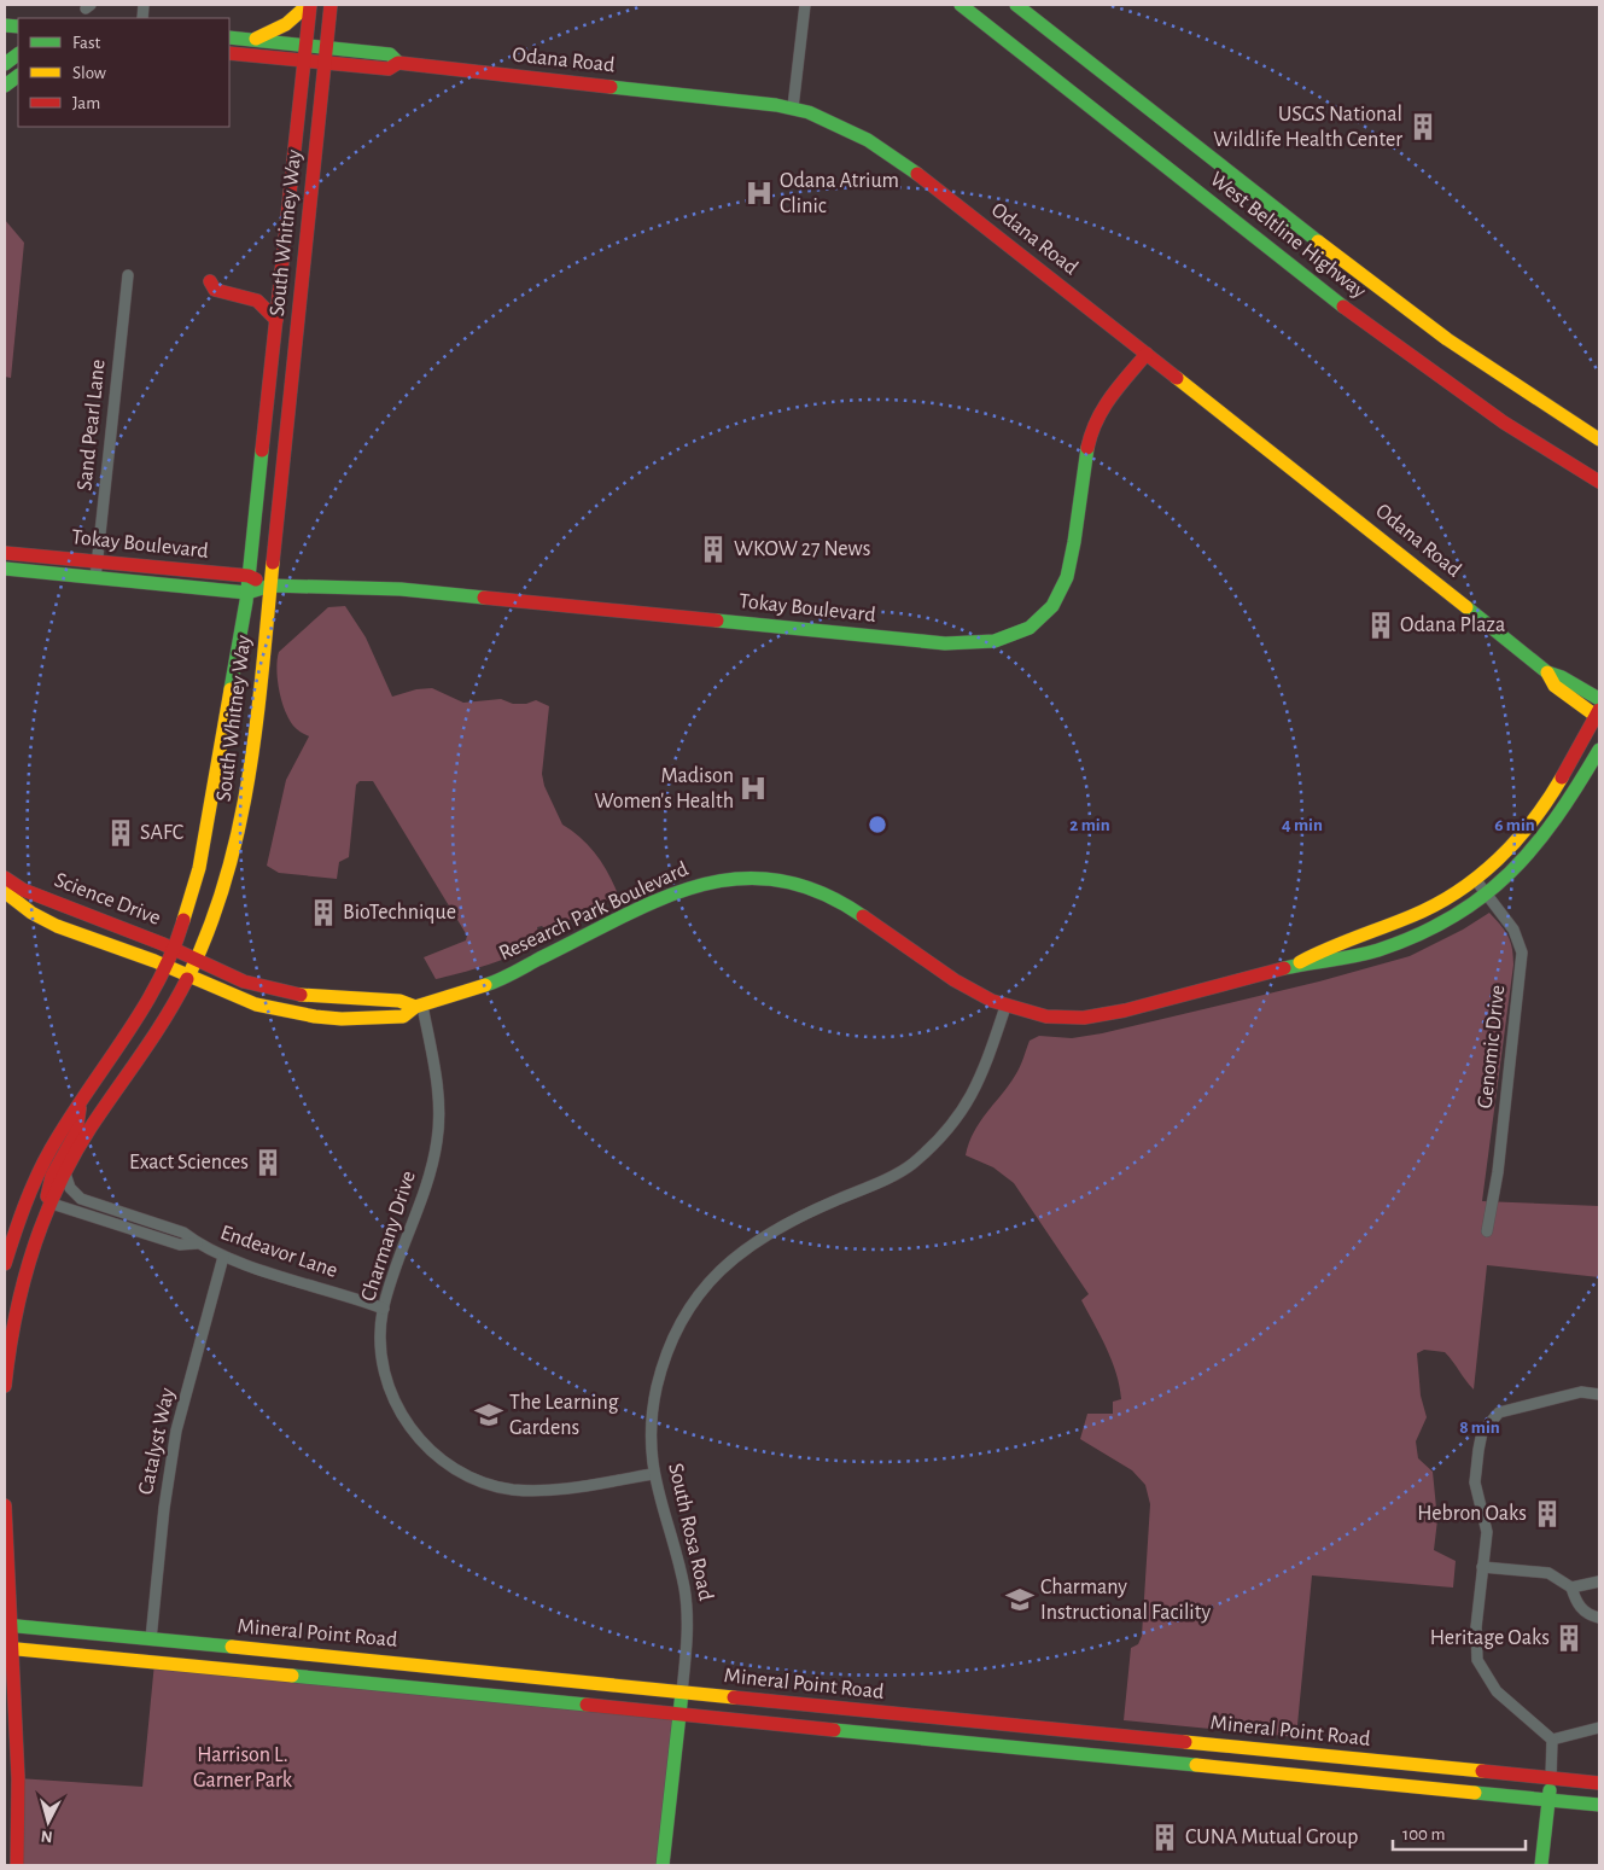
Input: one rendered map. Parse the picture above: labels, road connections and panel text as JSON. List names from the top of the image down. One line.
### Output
{"streets":{"main road":["Odana Road","South Whitney Way","West Beltline Highway","Tokay Boulevard","Science Drive","Research Park Boulevard","South Rosa Road","Mineral Point Road"],"street":["Sand Pearl Lane","Genomic Drive","Charmany Drive","Endeavor Lane","Catalyst Way"]},"crossings":[["Odana Road","South Whitney Way"],["Odana Road","Tokay Boulevard"],["Odana Road","Research Park Boulevard"],["South Whitney Way","Tokay Boulevard"],["South Whitney Way","Science Drive"],["South Whitney Way","Research Park Boulevard"],["South Whitney Way","Endeavor Lane"],["Sand Pearl Lane","Tokay Boulevard"],["Science Drive","Research Park Boulevard"],["Research Park Boulevard","Genomic Drive"],["Research Park Boulevard","Charmany Drive"],["Research Park Boulevard","South Rosa Road"],["Charmany Drive","Endeavor Lane"],["Charmany Drive","South Rosa Road"],["Endeavor Lane","Catalyst Way"],["Catalyst Way","Mineral Point Road"],["South Rosa Road","Mineral Point Road"]],"parks":["Harrison L. Garner Park"],"places":{"building":["USGS National Wildlife Health Center","WKOW 27 News","Odana Plaza","SAFC","BioTechnique","Exact Sciences","Hebron Oaks","Heritage Oaks","CUNA Mutual Group"],"hospital":["Odana Atrium Clinic","Madison Women's Health"],"school or university":["The Learning Gardens","Charmany Instructional Facility"]},"legend":["Fast","Slow","Jam"],"scale_bar":"100 m","north":"bottom","rings":["2 min","4 min","6 min","8 min"]}
